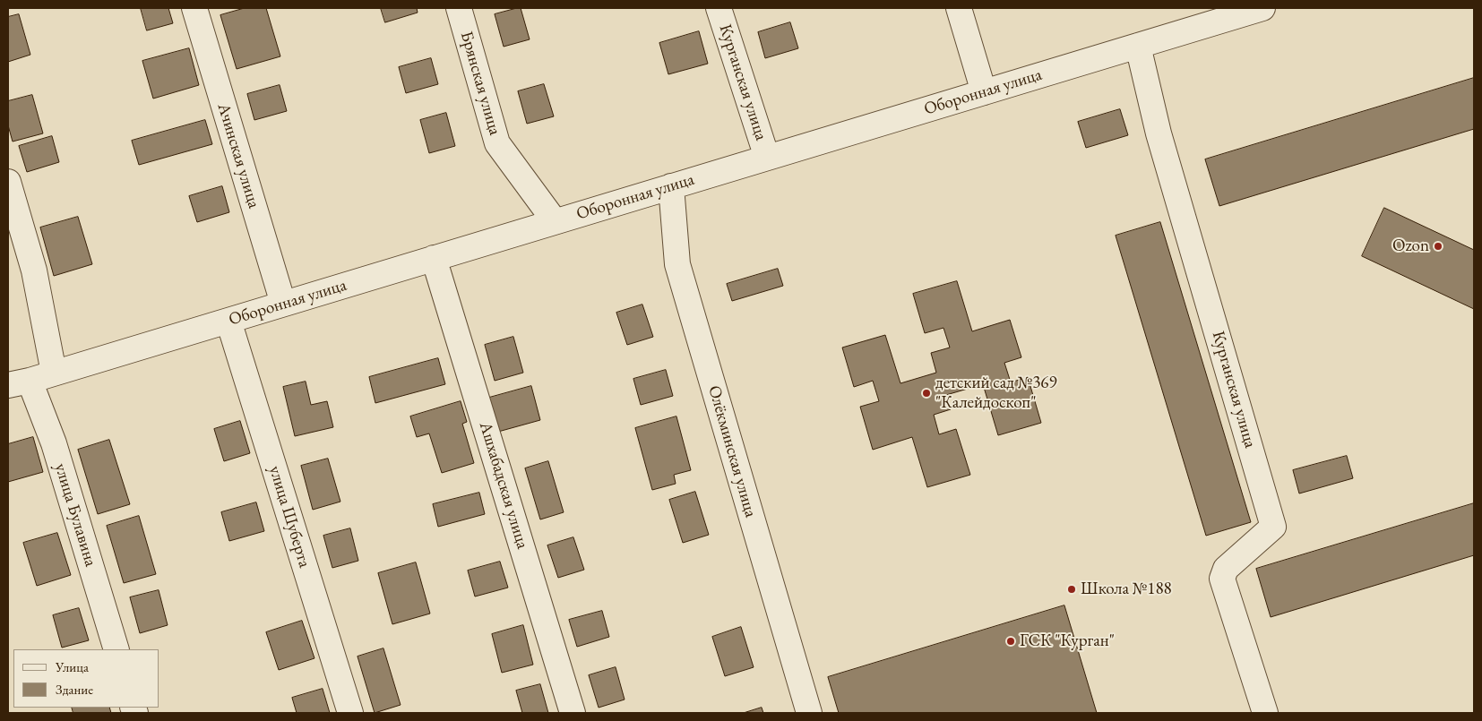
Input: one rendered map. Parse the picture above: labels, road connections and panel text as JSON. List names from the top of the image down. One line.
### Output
{"streets":{"street":["Курганская улица","Брянская улица","Оборонная улица","Ачинская улица","Олёкминская улица","Ашхабадская улица","улица Булавина","улица Шуберта"]},"crossings":[["Курганская улица","Оборонная улица"],["Брянская улица","Оборонная улица"],["Оборонная улица","Ачинская улица"],["Оборонная улица","Олёкминская улица"],["Оборонная улица","Ашхабадская улица"],["Оборонная улица","улица Булавина"],["Оборонная улица","улица Шуберта"]],"places":["Ozon","детский сад №369 \"Калейдоскоп\"","Школа №188","ГСК \"Курган\""],"legend":["Улица","Здание"]}
